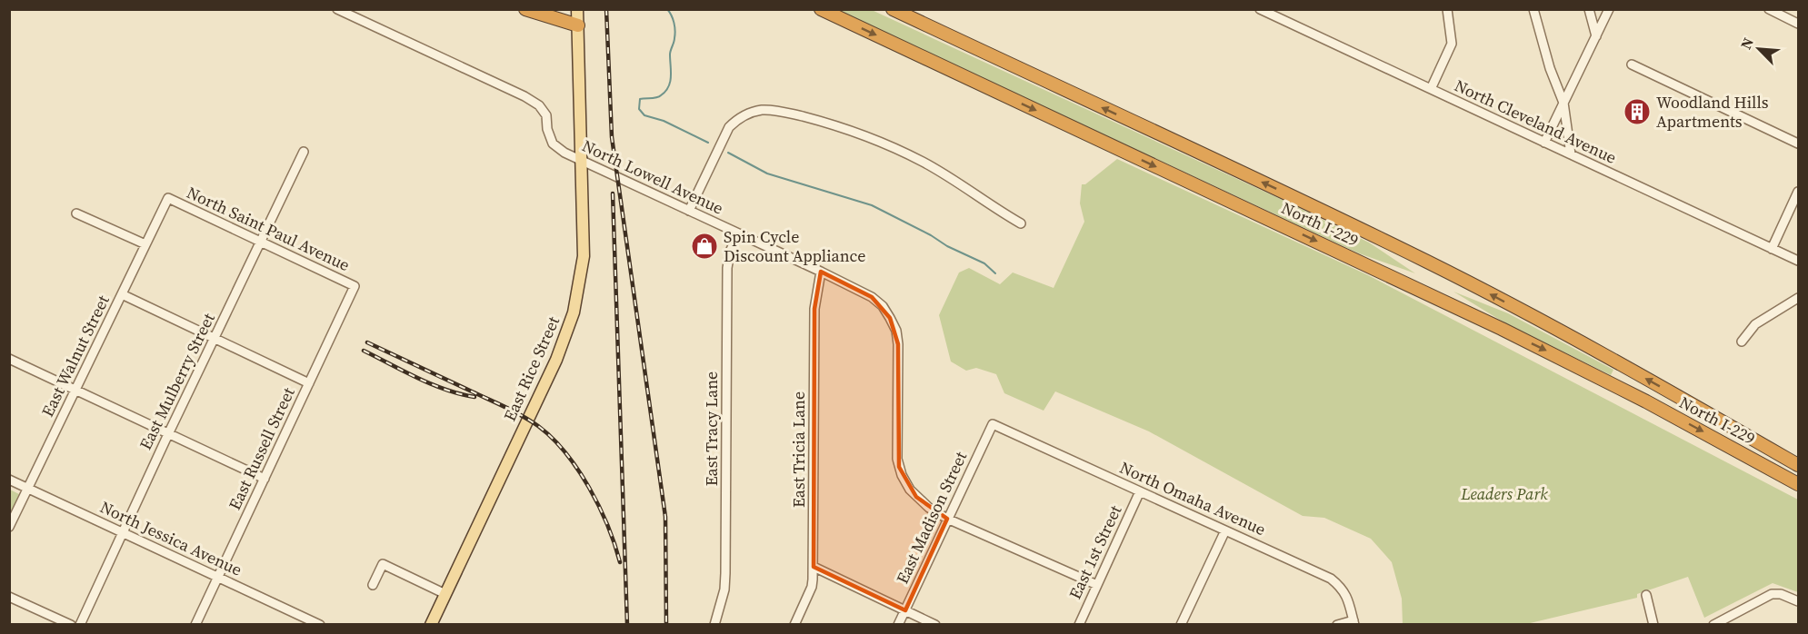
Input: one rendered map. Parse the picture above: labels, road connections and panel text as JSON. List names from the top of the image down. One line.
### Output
{"streets":{"highway":["North I-229"],"main road":["East Rice Street"],"street":["North Cleveland Avenue","North Lowell Avenue","North Saint Paul Avenue","East Walnut Street","East Mulberry Street","East Tracy Lane","East Russell Street","East Tricia Lane","North Omaha Avenue","East Madison Street","North Jessica Avenue","East 1st Street"]},"crossings":[["North Lowell Avenue","East Rice Street"],["North Lowell Avenue","East Tracy Lane"],["North Lowell Avenue","East Tricia Lane"],["North Lowell Avenue","East Madison Street"],["North Saint Paul Avenue","East Walnut Street"],["North Saint Paul Avenue","East Mulberry Street"],["North Saint Paul Avenue","East Russell Street"],["East Walnut Street","North Jessica Avenue"],["East Mulberry Street","North Jessica Avenue"],["East Russell Street","North Jessica Avenue"],["North Omaha Avenue","East Madison Street"],["North Omaha Avenue","East 1st Street"]],"parks":["Leaders Park"],"places":{"building":["Woodland Hills Apartments"],"shop":["Spin Cycle Discount Appliance"]},"north":"top left"}
